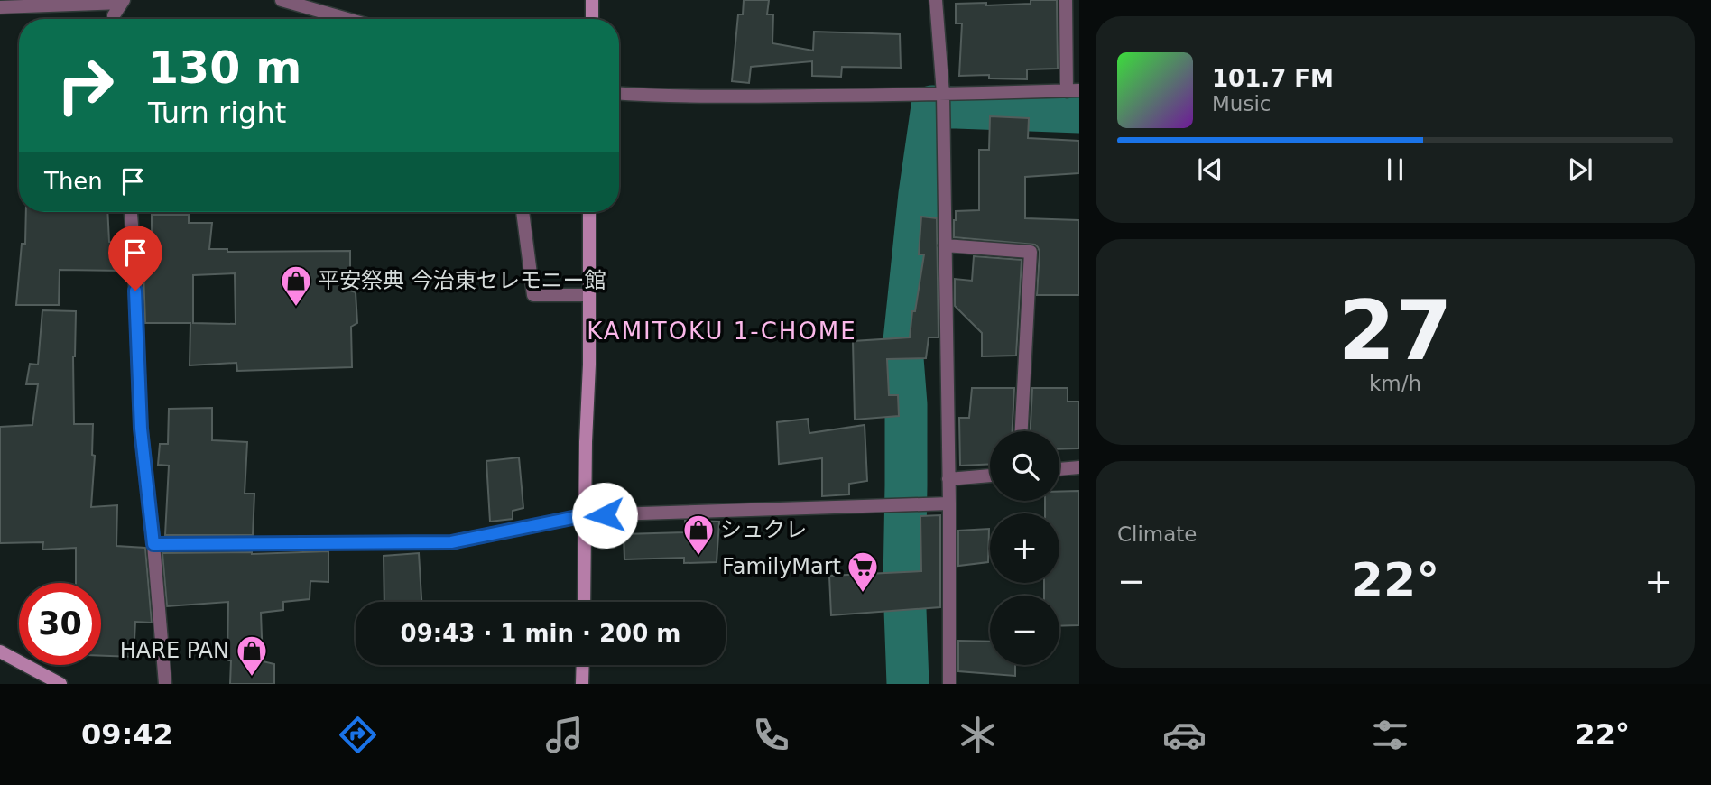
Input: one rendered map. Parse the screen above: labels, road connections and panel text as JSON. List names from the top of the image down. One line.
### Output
{"districts":["KAMITOKU 1-CHOME"],"places":{"shop":["平安祭典 今治東セレモニー館","シュクレ","HARE PAN"],"supermarket":["FamilyMart"]},"page":{"turn":["130 m","Turn right"],"song":["101.7 FM","Music"],"then":"Then","tile":[["27","km/h"],"Climate"],"map_buttons":["+","−"],"heat":["−","22°","+"],"limit":"30","trip":"09:43 · 1 min · 200 m","tabs":["09:42","22°"]}}
